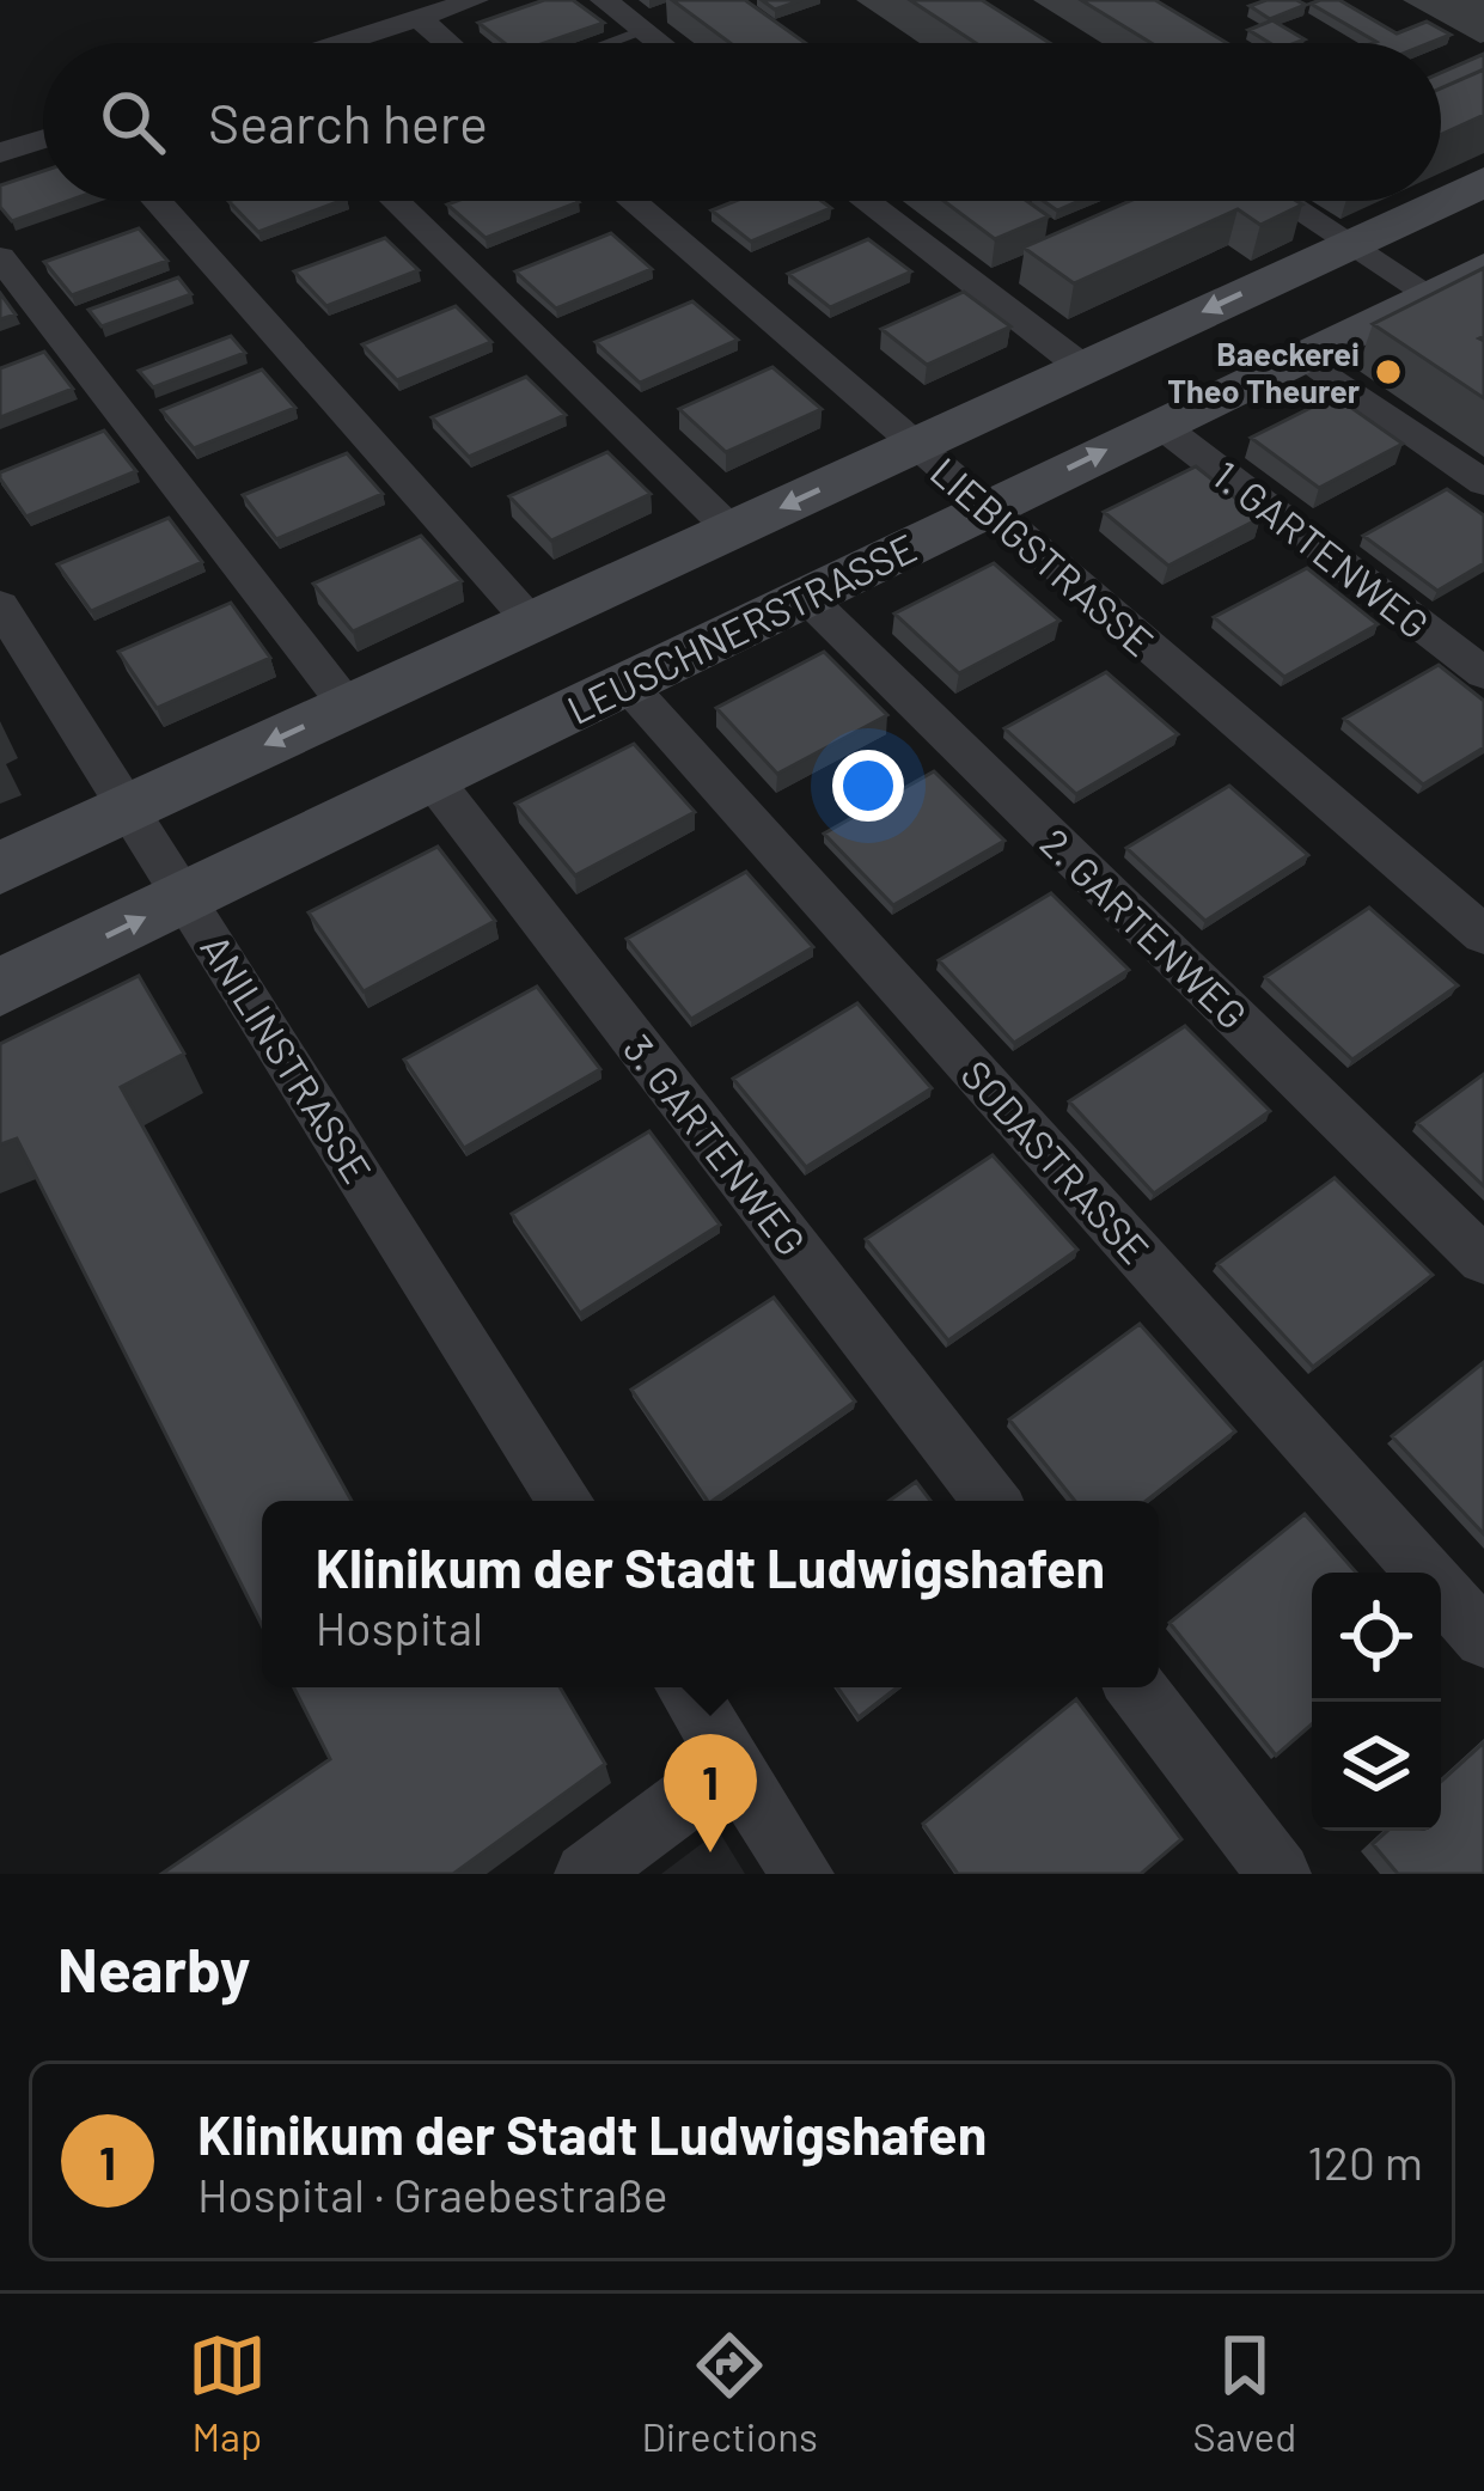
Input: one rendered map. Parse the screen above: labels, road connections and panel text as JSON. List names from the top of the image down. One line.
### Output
{"streets":{"street":["1. GARTENWEG","LIEBIGSTRASSE","LEUSCHNERSTRASSE","2. GARTENWEG","ANILINSTRASSE","3. GARTENWEG","SODASTRASSE"]},"crossings":[["1. GARTENWEG","LEUSCHNERSTRASSE"],["LIEBIGSTRASSE","LEUSCHNERSTRASSE"],["LEUSCHNERSTRASSE","2. GARTENWEG"],["LEUSCHNERSTRASSE","ANILINSTRASSE"],["LEUSCHNERSTRASSE","3. GARTENWEG"],["LEUSCHNERSTRASSE","SODASTRASSE"]],"places":["Baeckerei Theo Theurer"],"page":{"search":"Search here","popup":["Klinikum der Stadt Ludwigshafen","Hospital"],"pins":"1","heading":"Nearby","list":[{"mark":"1","name":"Klinikum der Stadt Ludwigshafen","note":"Hospital · Graebestraße","value":"120 m"}],"nav":["Map","Directions","Saved"]}}
